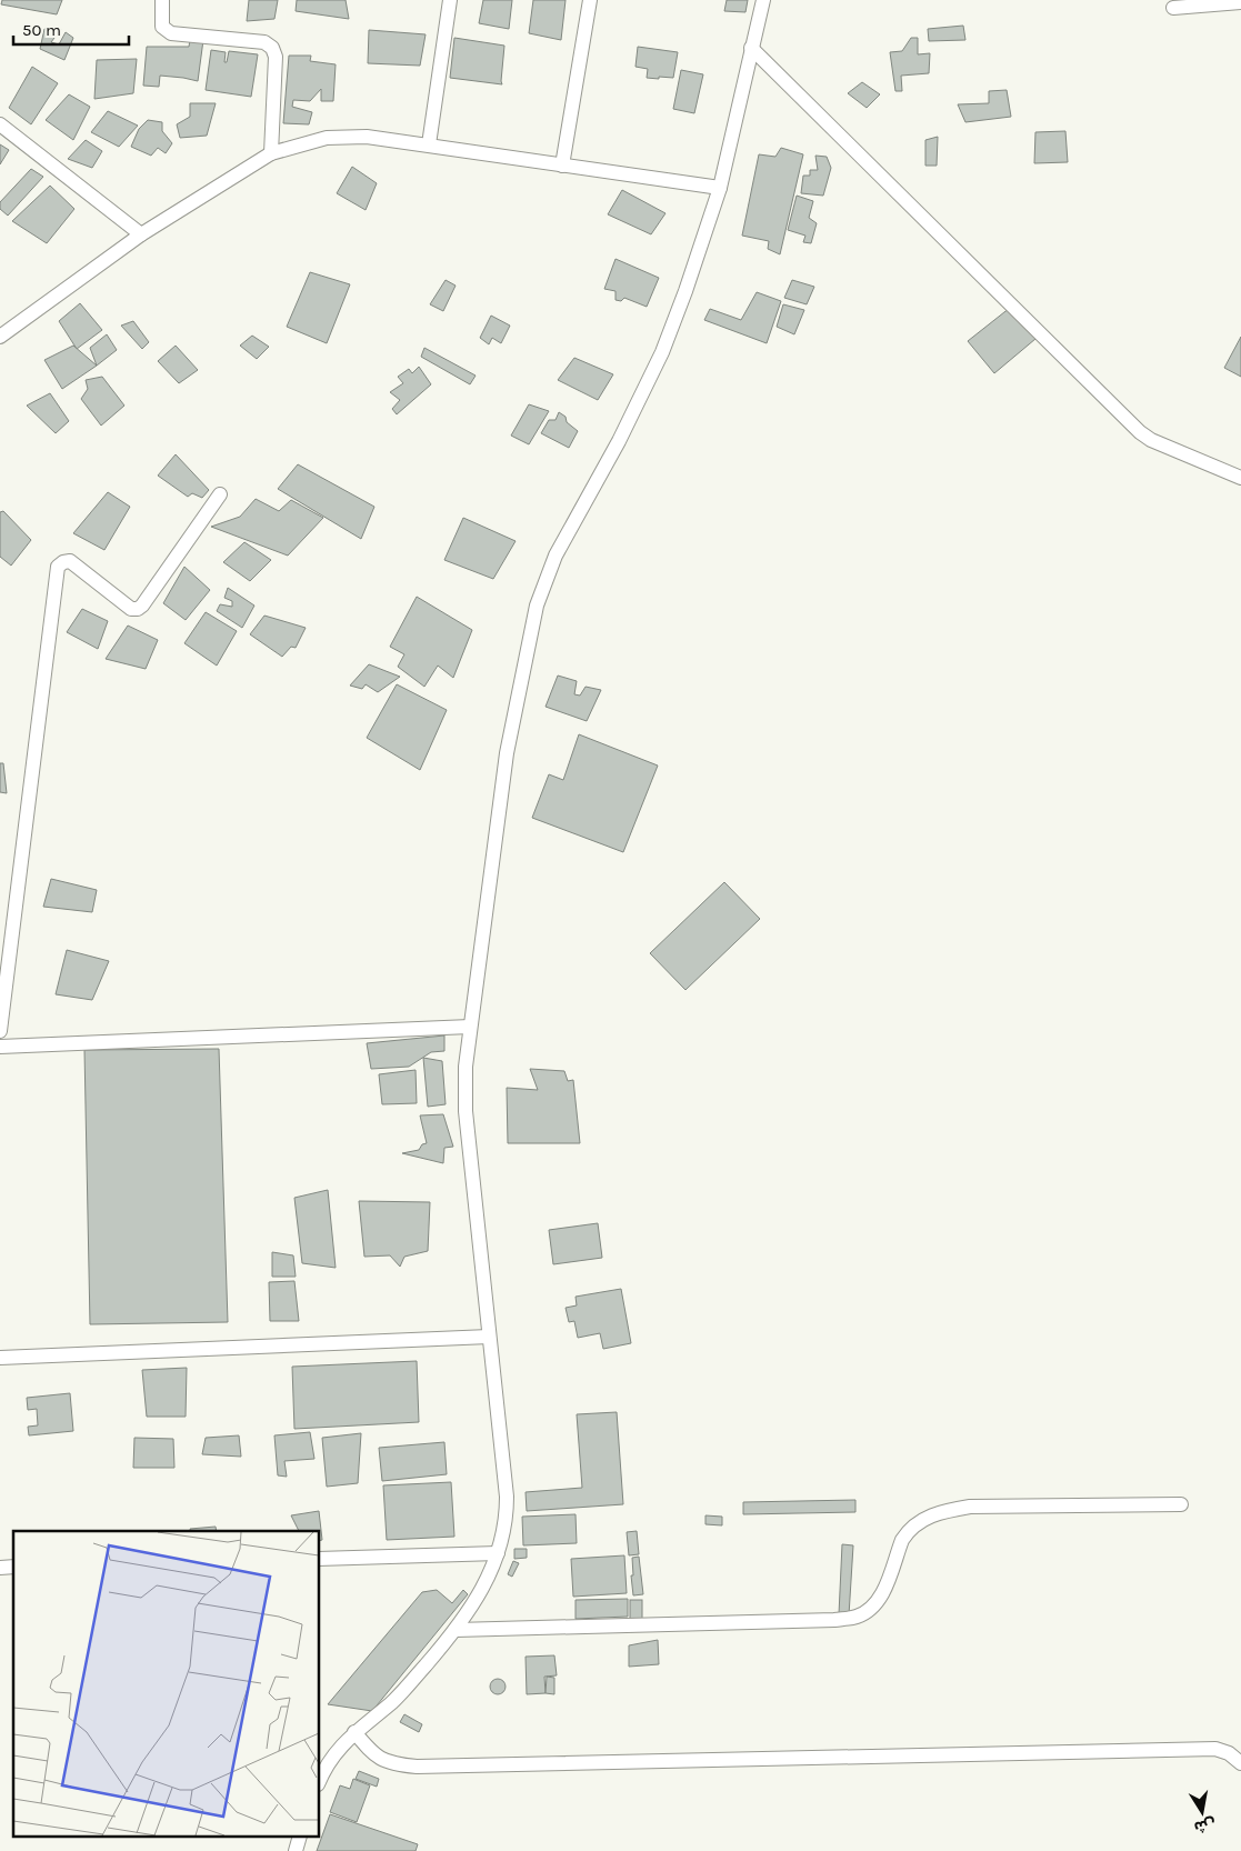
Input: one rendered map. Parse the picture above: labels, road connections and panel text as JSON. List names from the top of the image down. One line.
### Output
{"scale_bar":"50 m","north":"bottom"}
